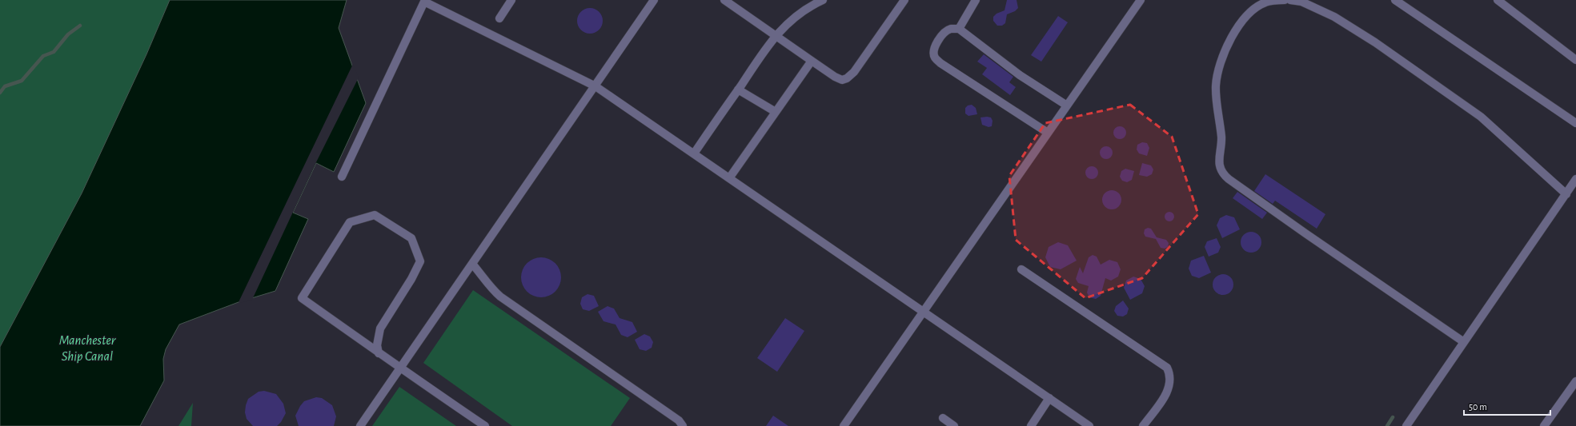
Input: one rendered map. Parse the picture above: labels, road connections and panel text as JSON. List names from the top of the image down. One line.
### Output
{"water":["Manchester Ship Canal"],"scale_bar":"50 m"}
